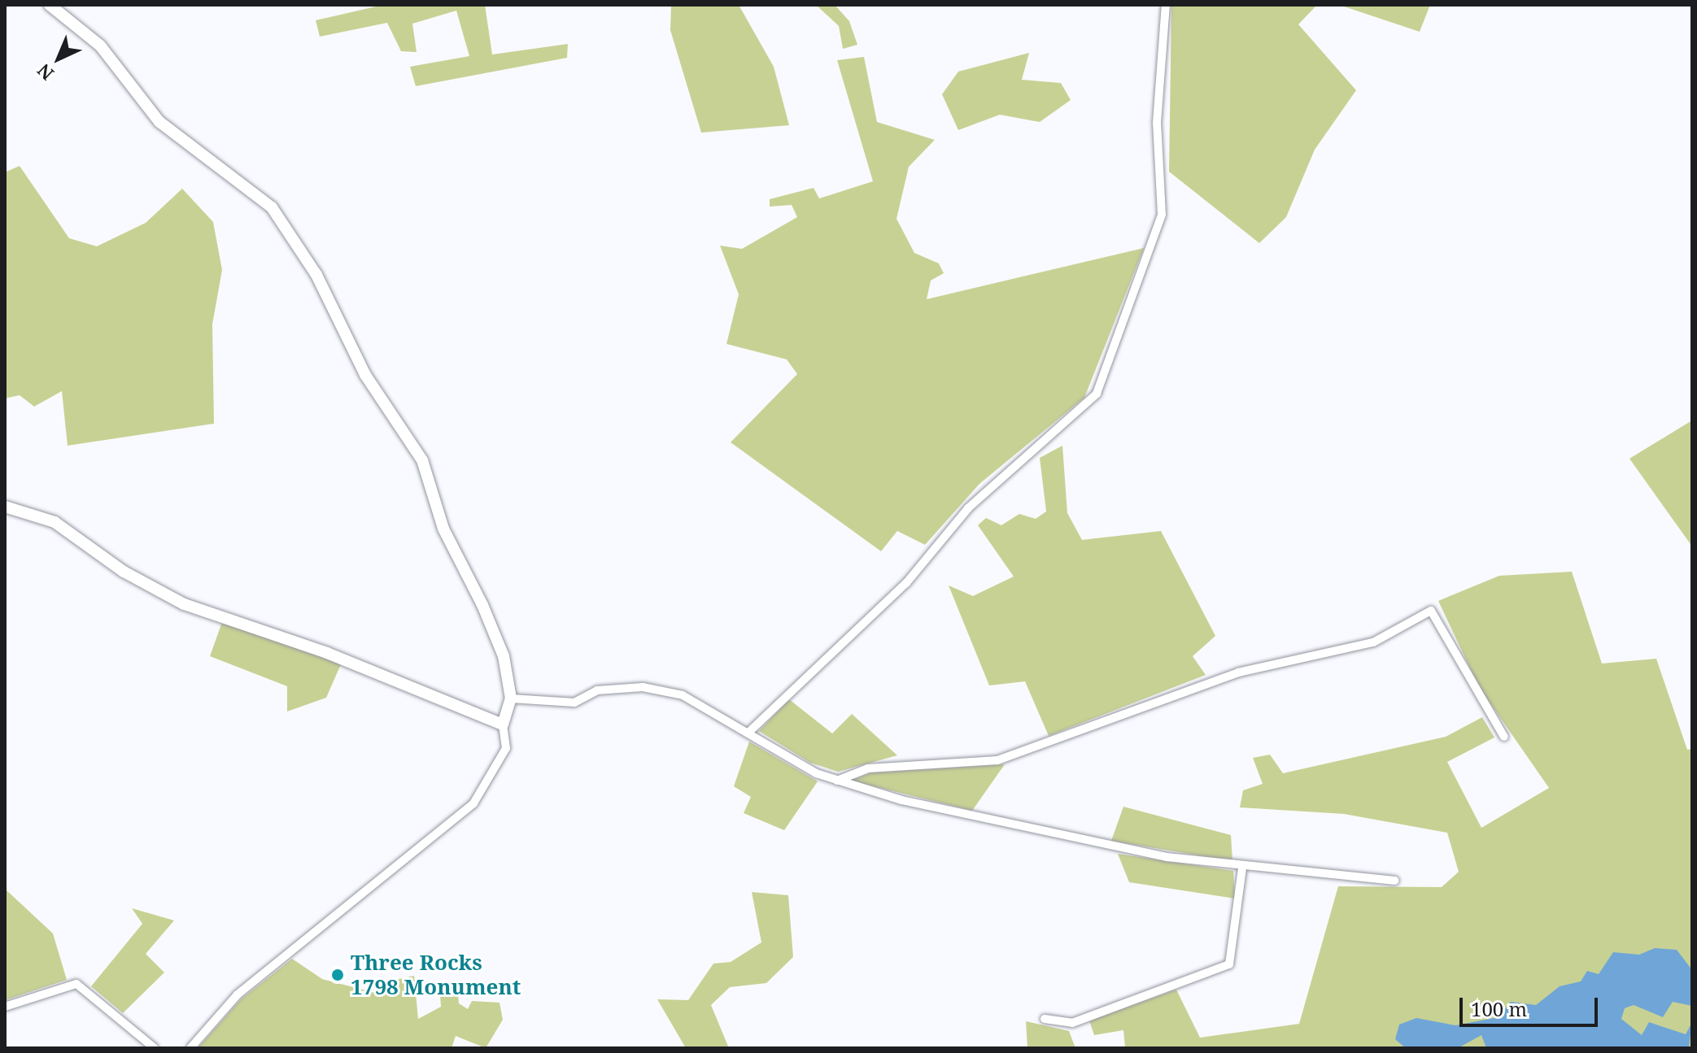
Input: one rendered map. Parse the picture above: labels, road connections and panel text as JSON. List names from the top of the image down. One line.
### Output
{"places":["Three Rocks 1798 Monument"],"scale_bar":"100 m","north":"bottom left"}
